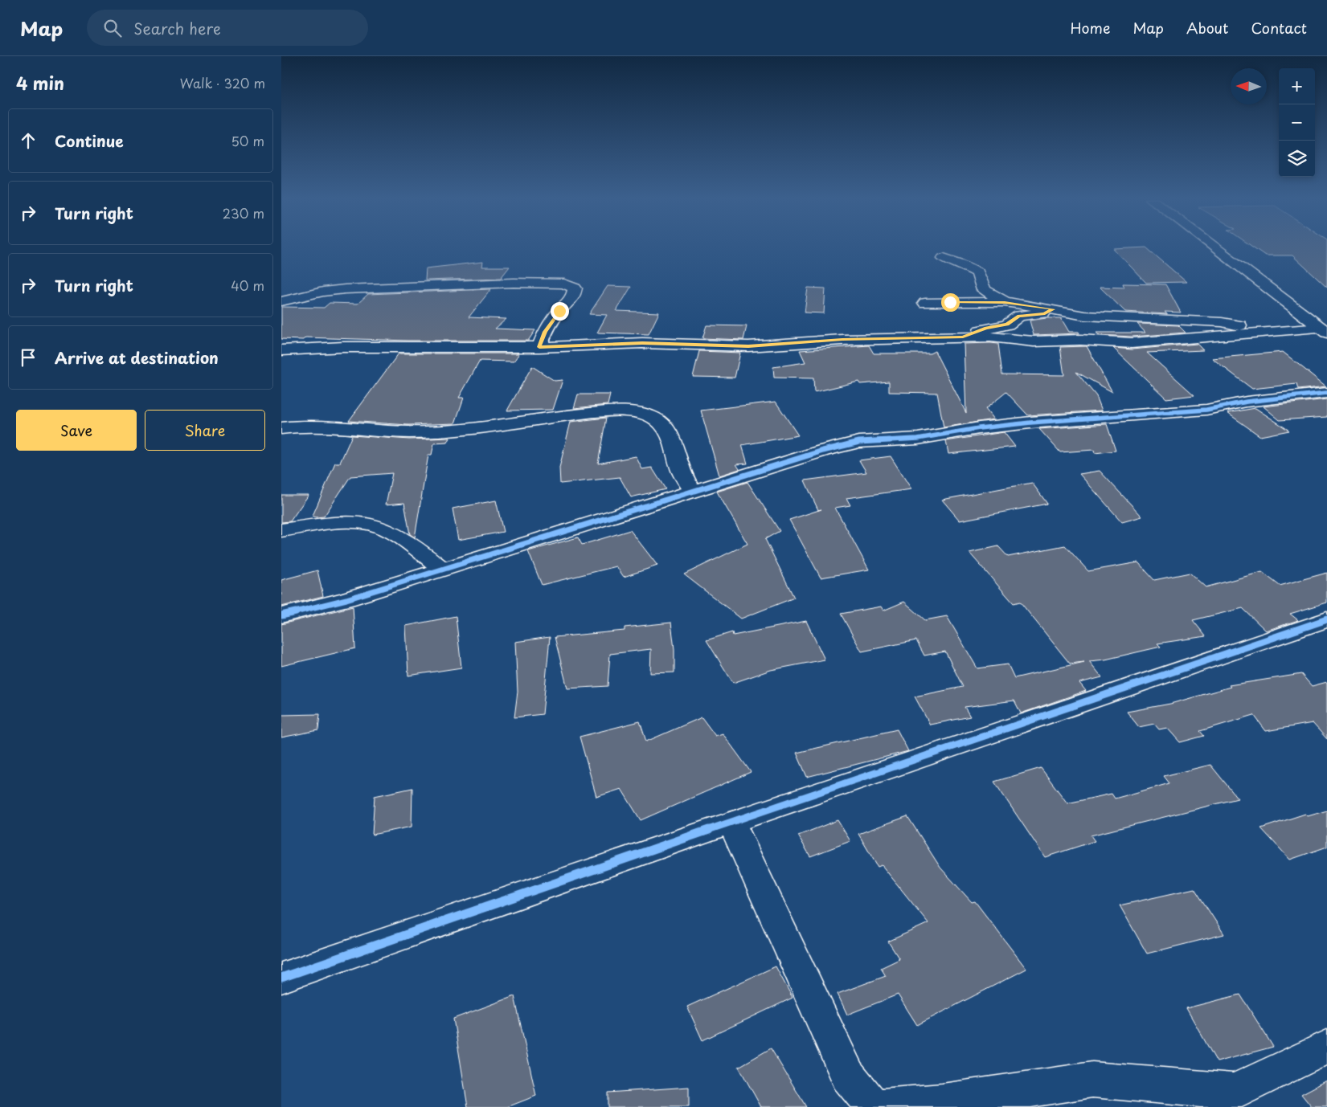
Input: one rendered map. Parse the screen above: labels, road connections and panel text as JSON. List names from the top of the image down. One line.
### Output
{"north":"left","page":{"header":"Map","search":"Search here","nav":["Home","Map","About","Contact"],"heading":["4 min","Walk · 320 m"],"map_buttons":["+","−"],"list":[["Continue","50 m"],["Turn right","230 m"],["Turn right","40 m"],"Arrive at destination"],"buttons":["Save","Share"]}}
